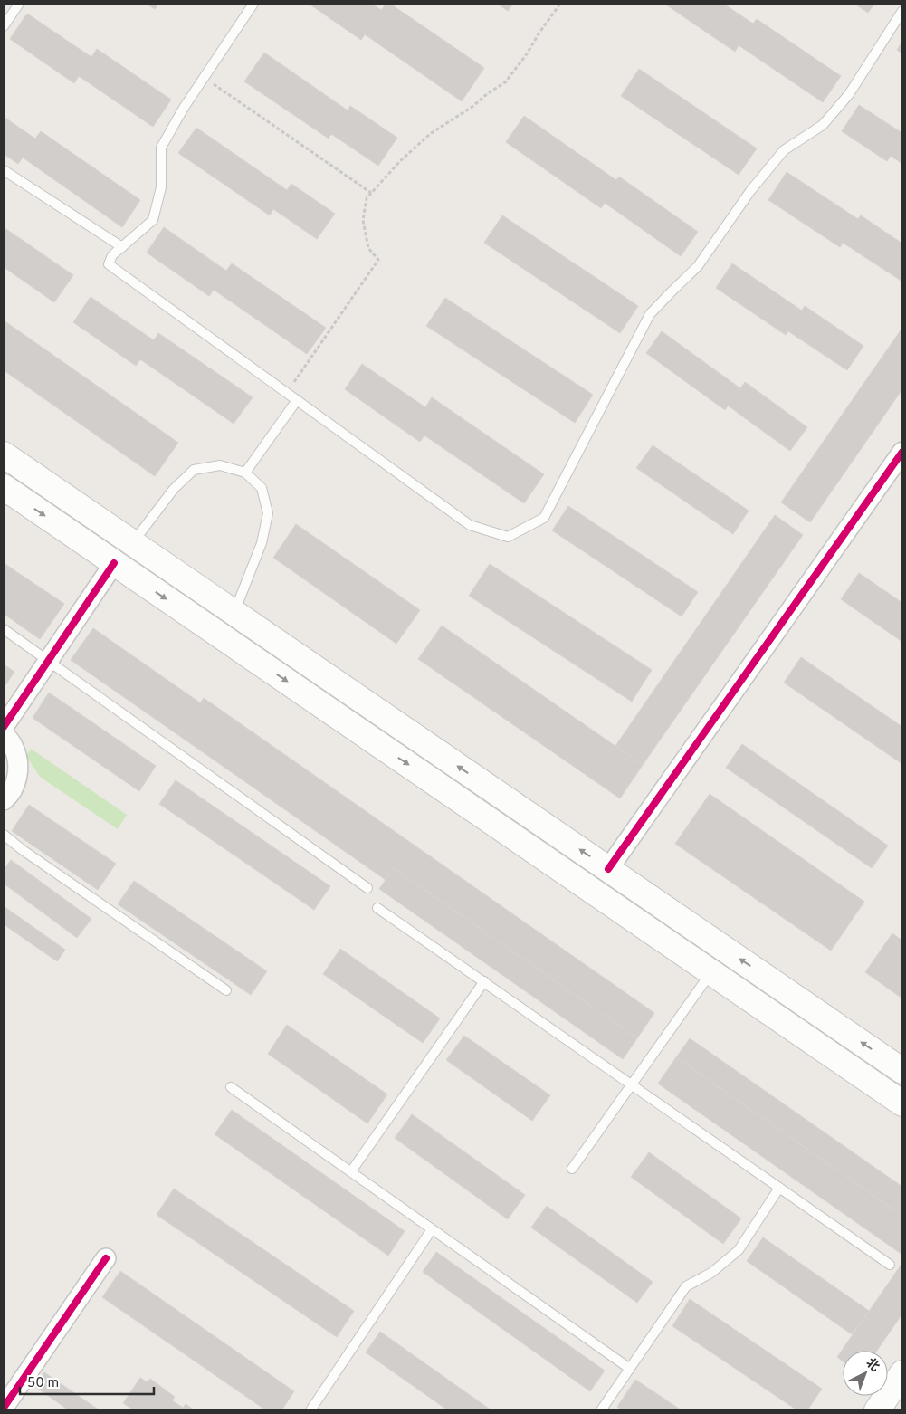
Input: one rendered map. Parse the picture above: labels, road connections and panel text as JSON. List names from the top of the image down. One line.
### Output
{"scale_bar":"50 m","north":"top right"}
